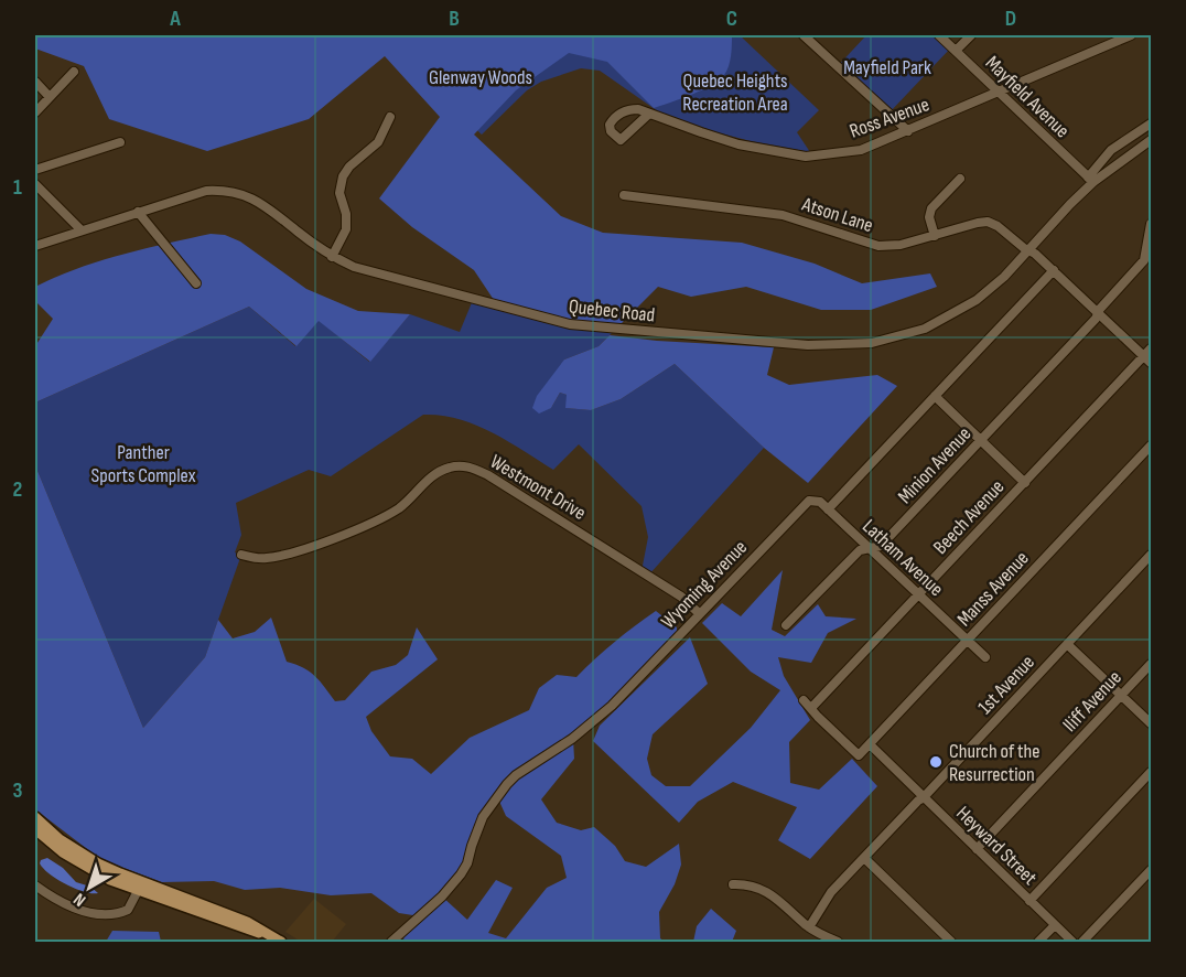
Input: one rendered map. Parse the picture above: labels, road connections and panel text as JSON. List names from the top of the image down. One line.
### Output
{"streets":{"street":["Mayfield Avenue","Ross Avenue","Atson Lane","Quebec Road","Minion Avenue","Westmont Drive","Beech Avenue","Latham Avenue","Wyoming Avenue","Manss Avenue","1st Avenue","Iliff Avenue","Heyward Street"]},"crossings":[["Mayfield Avenue","Ross Avenue"],["Mayfield Avenue","Quebec Road"],["Atson Lane","Quebec Road"],["Minion Avenue","Latham Avenue"],["Westmont Drive","Wyoming Avenue"],["Beech Avenue","Latham Avenue"],["Beech Avenue","Manss Avenue"],["Latham Avenue","Wyoming Avenue"],["Latham Avenue","Manss Avenue"],["Manss Avenue","Heyward Street"],["1st Avenue","Heyward Street"],["Iliff Avenue","Heyward Street"]],"parks":["Mayfield Park","Glenway Woods","Quebec Heights Recreation Area","Panther Sports Complex"],"places":["Church of the Resurrection"],"north":"bottom left","grid":{"columns":["A","B","C","D"],"rows":["1","2","3"]}}
